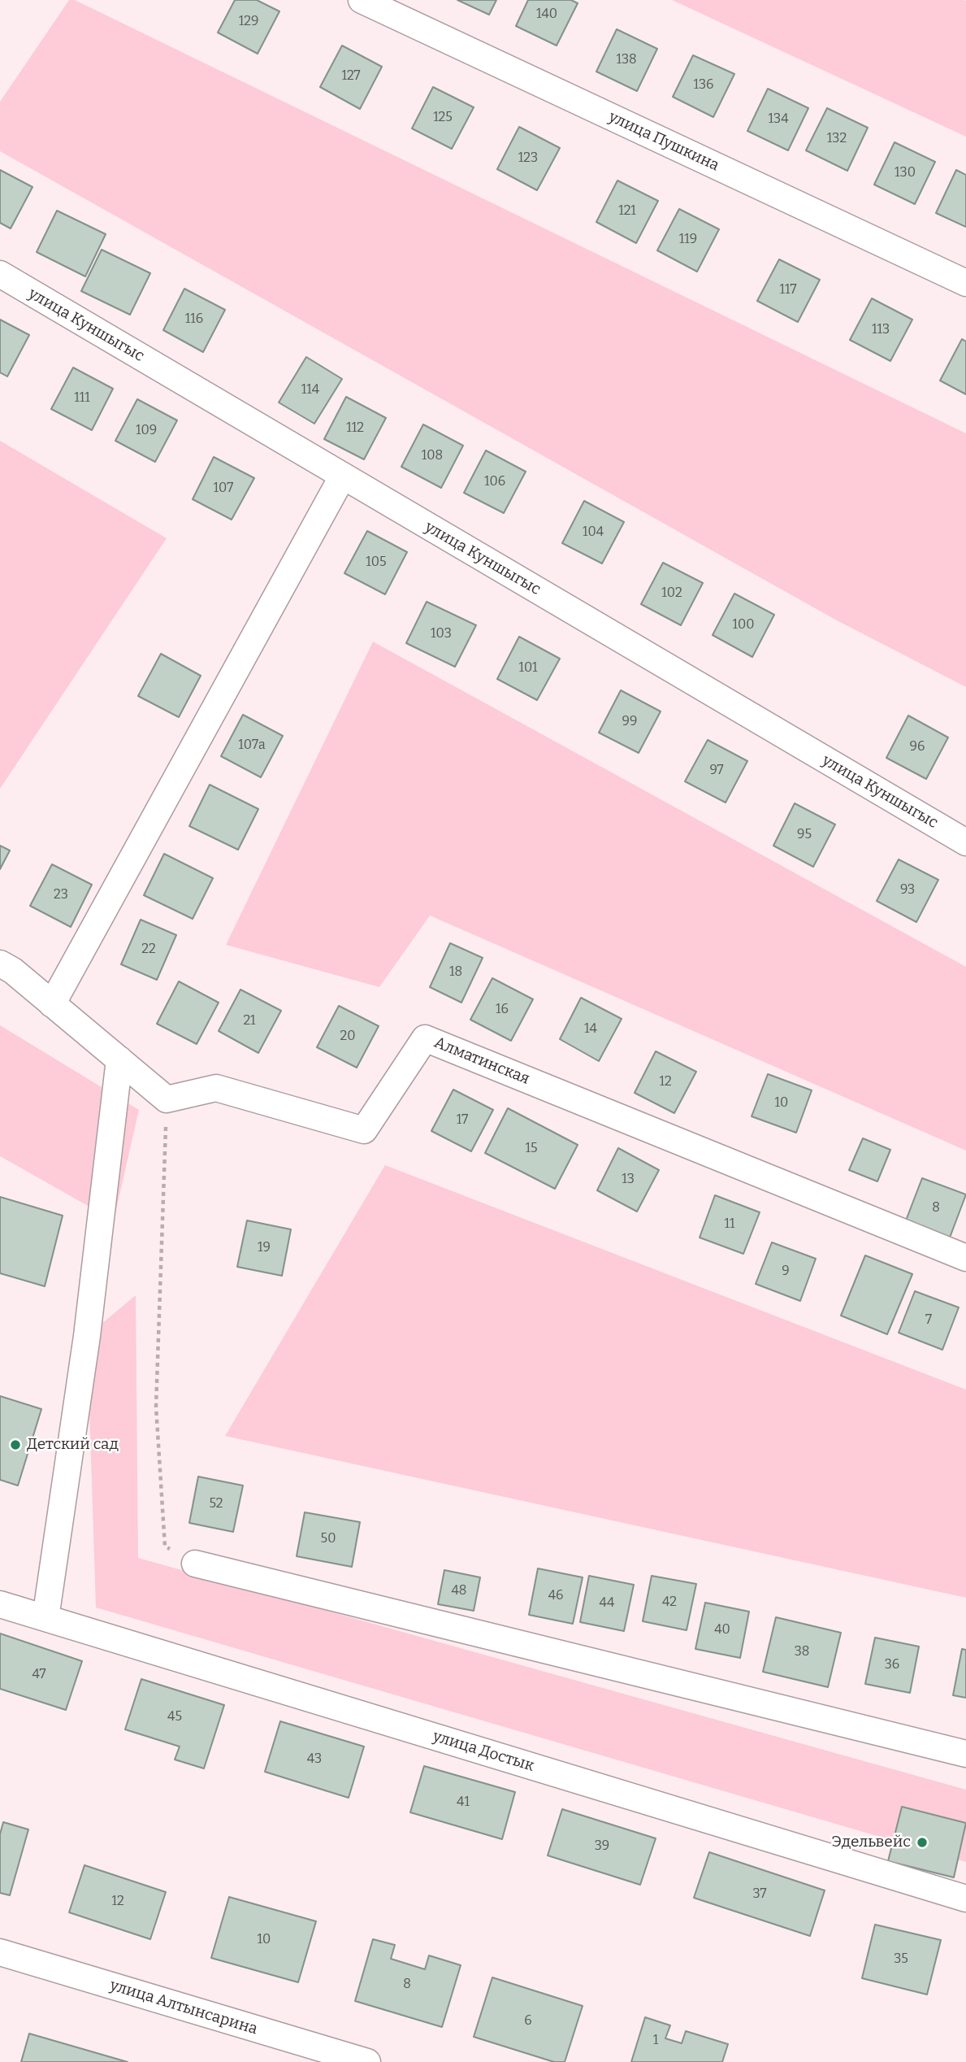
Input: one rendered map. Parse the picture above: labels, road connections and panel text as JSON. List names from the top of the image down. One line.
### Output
{"streets":{"street":["улица Пушкина","улица Куншыгыс","Алматинская","улица Достык","улица Алтынсарина"]},"places":["Детский сад","Эдельвейс"],"house_numbers":["140","129","138","127","136","125","134","132","123","130","121","119","117","116","113","114","111","112","109","108","106","107","104","105","102","100","103","101","99","107а","96","97","95","93","23","22","18","16","21","14","20","12","10","17","15","13","8","11","19","9","7","52","50","48","46","42","44","40","38","36","47","45","43","41","39","37","12","10","35","8","6","1"]}
